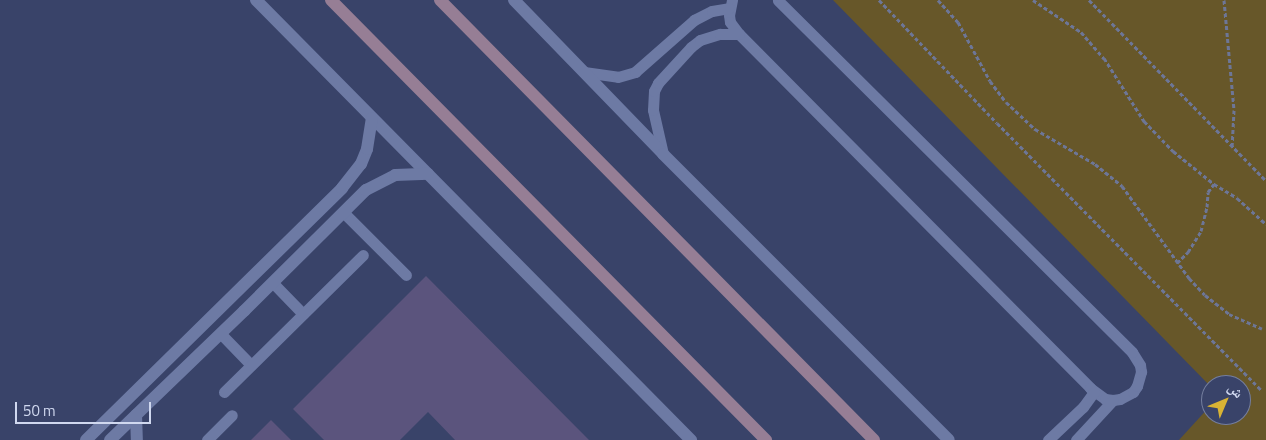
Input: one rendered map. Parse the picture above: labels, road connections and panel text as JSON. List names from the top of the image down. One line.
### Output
{"scale_bar":"50 m","north":"top right"}
